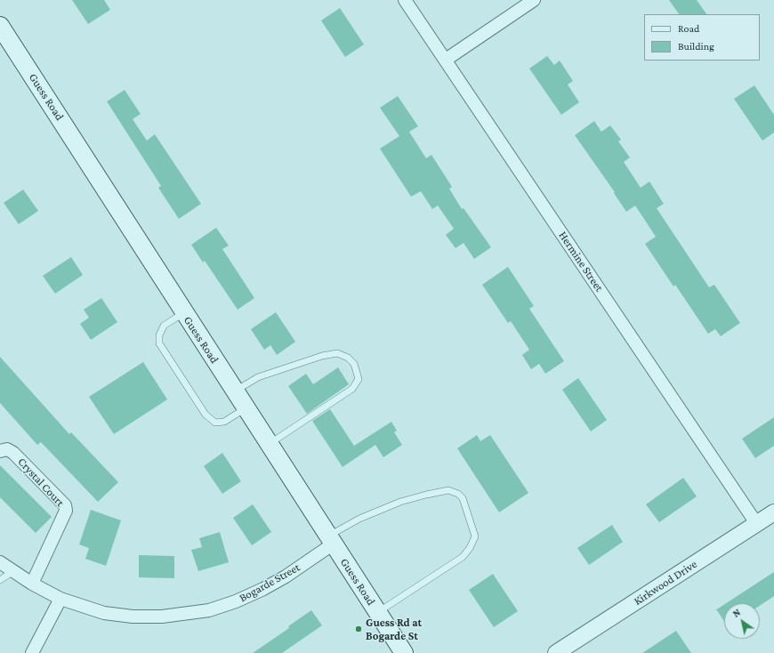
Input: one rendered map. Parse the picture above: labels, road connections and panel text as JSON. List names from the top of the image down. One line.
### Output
{"streets":{"main road":["Guess Road"],"street":["Hermine Street","Crystal Court","Bogarde Street","Kirkwood Drive"]},"crossings":[["Guess Road","Bogarde Street"],["Hermine Street","Kirkwood Drive"],["Crystal Court","Bogarde Street"]],"places":["Guess Rd at Bogarde St"],"legend":["Road","Building"],"north":"top left"}
